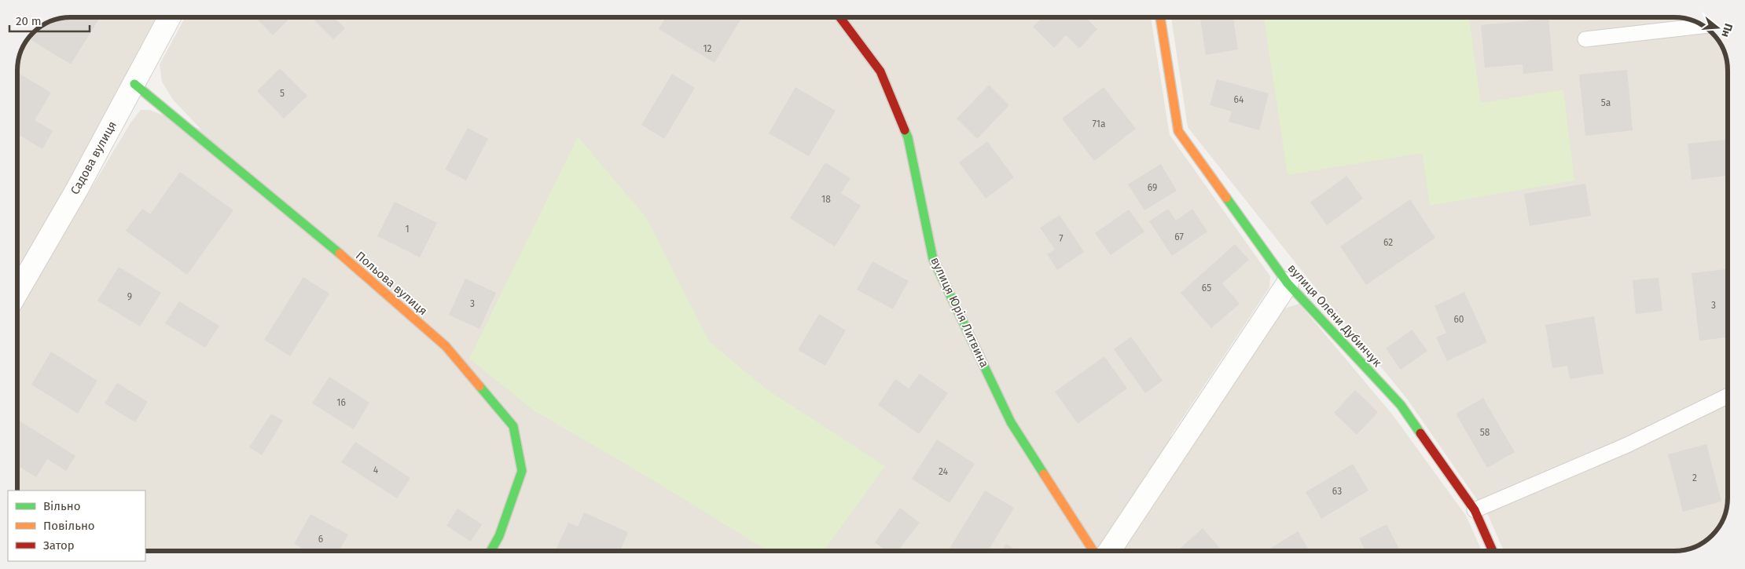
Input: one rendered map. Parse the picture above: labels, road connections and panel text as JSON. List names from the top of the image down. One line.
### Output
{"streets":{"street":["Садова вулиця","Польова вулиця","вулиця Юрія Литвина","вулиця Олени Дубинчук"]},"crossings":[["Садова вулиця","Польова вулиця"]],"house_numbers":["12","5","64","5а","71а","69","18","1","67","7","62","65","9","3","3","60","16","58","4","24","2","63","6"],"legend":["Вільно","Повільно","Затор"],"scale_bar":"20 m","north":"right"}
